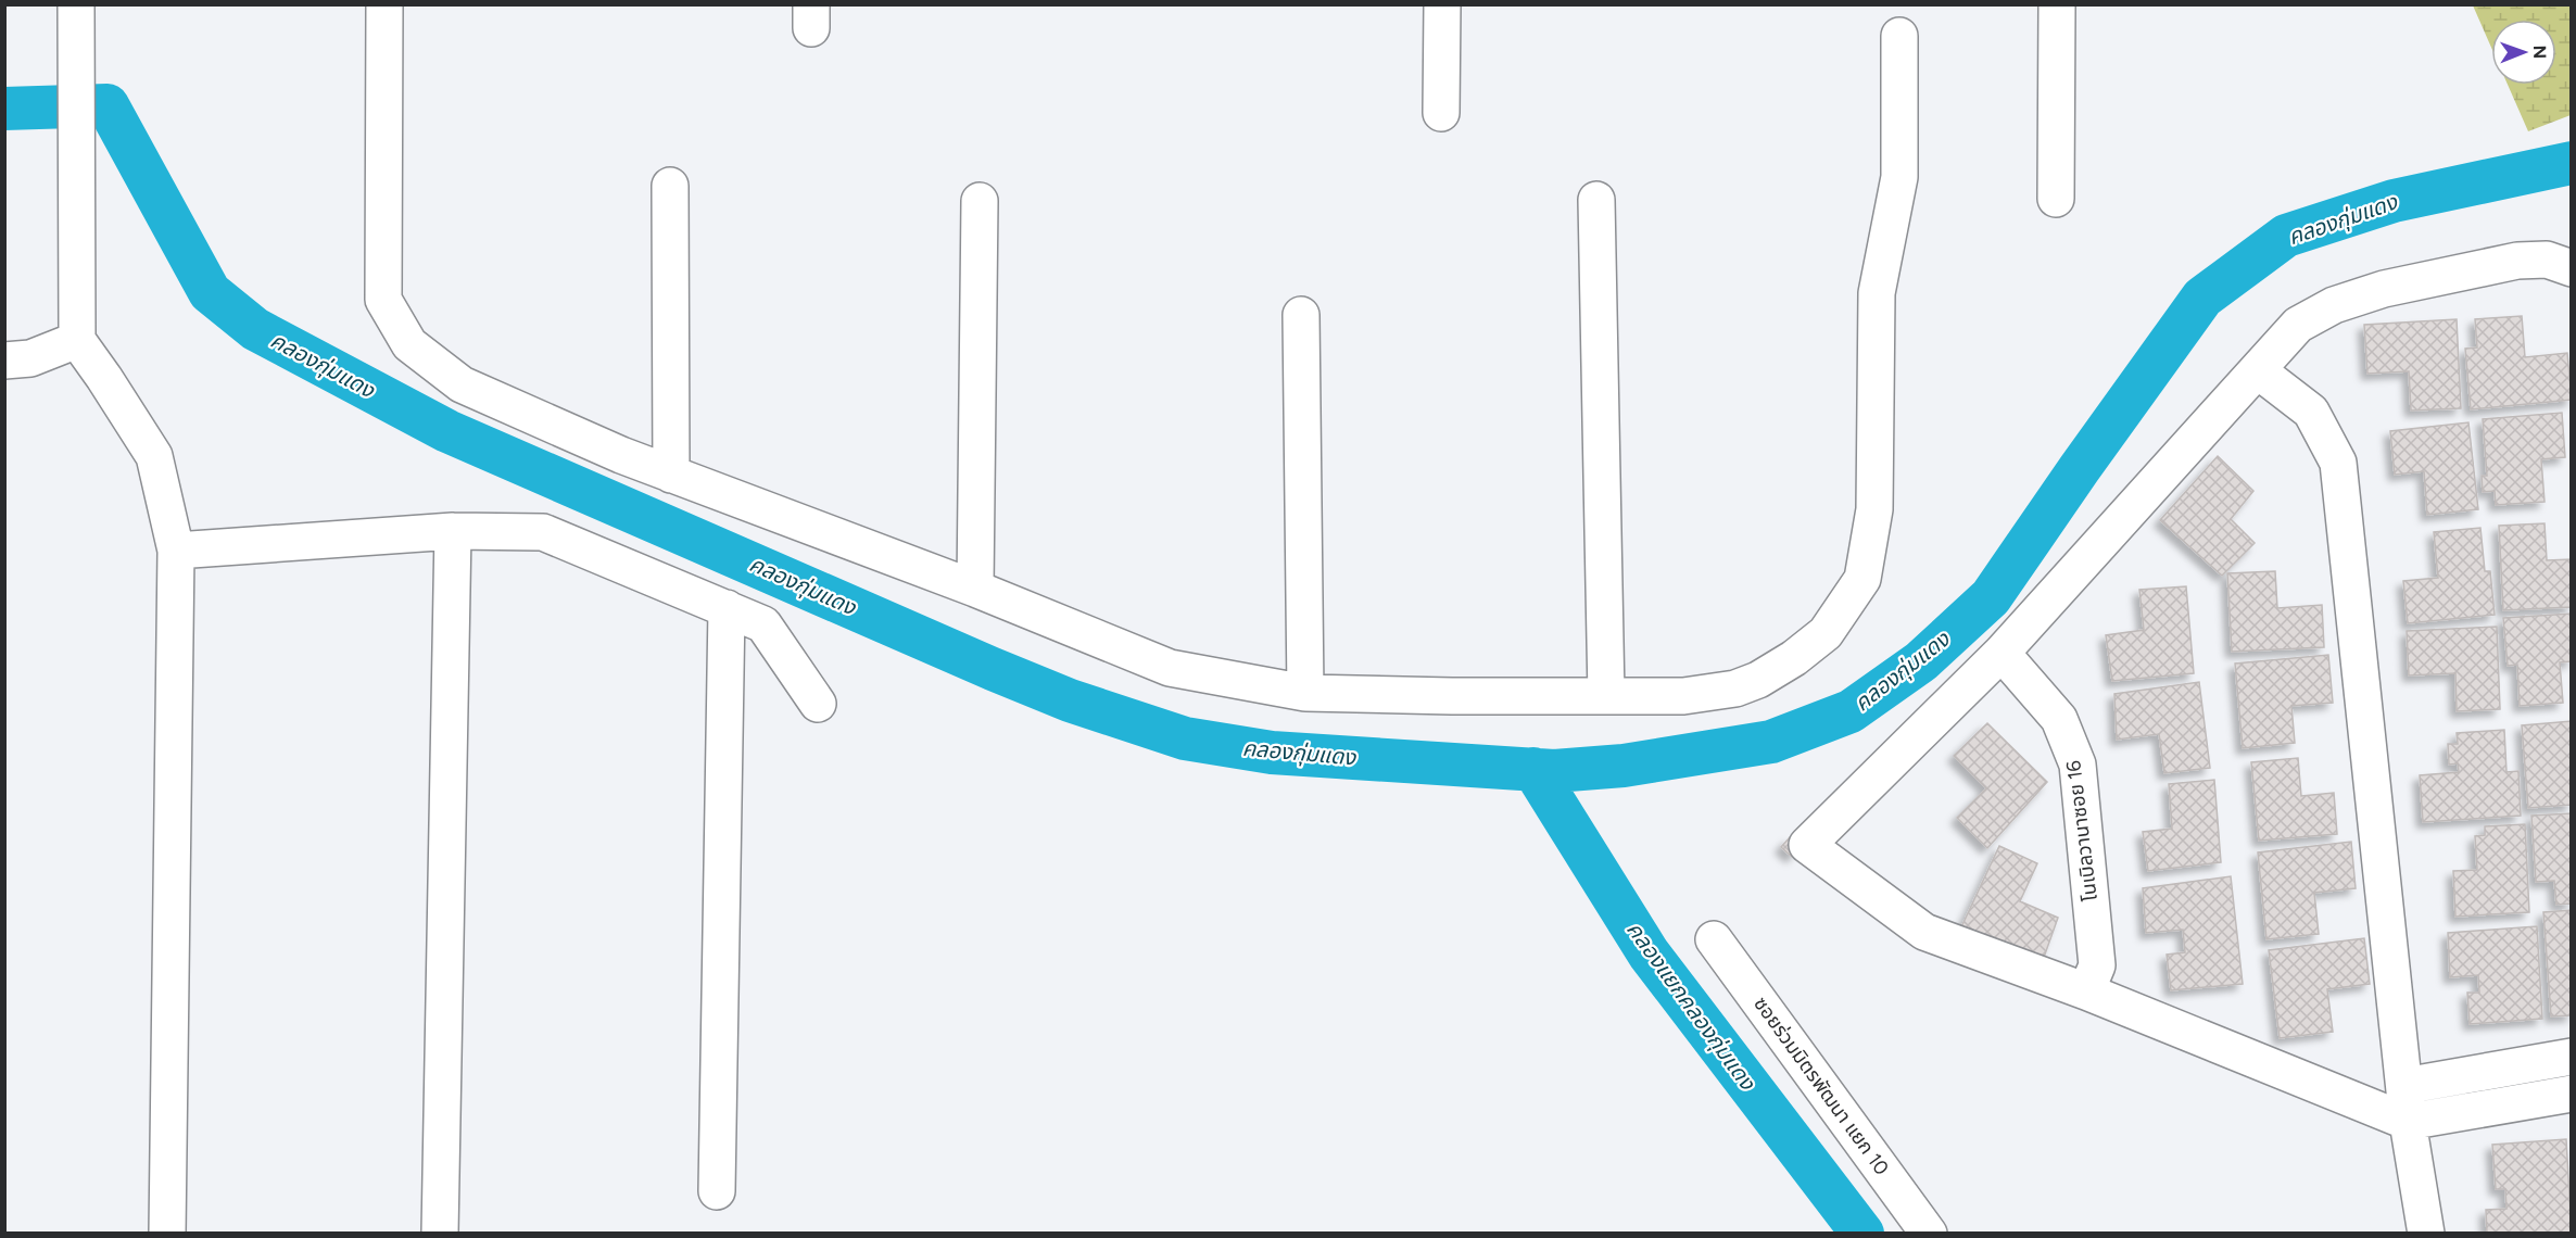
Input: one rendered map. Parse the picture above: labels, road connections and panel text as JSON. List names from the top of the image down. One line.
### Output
{"streets":{"street":["โนเบิลวานาซอย 16","ซอยร่วมมิตรพัฒนา แยก 10"]},"water":["คลองกุ่มแดง","คลองแยกคลองกุ่มแดง"],"north":"right"}
